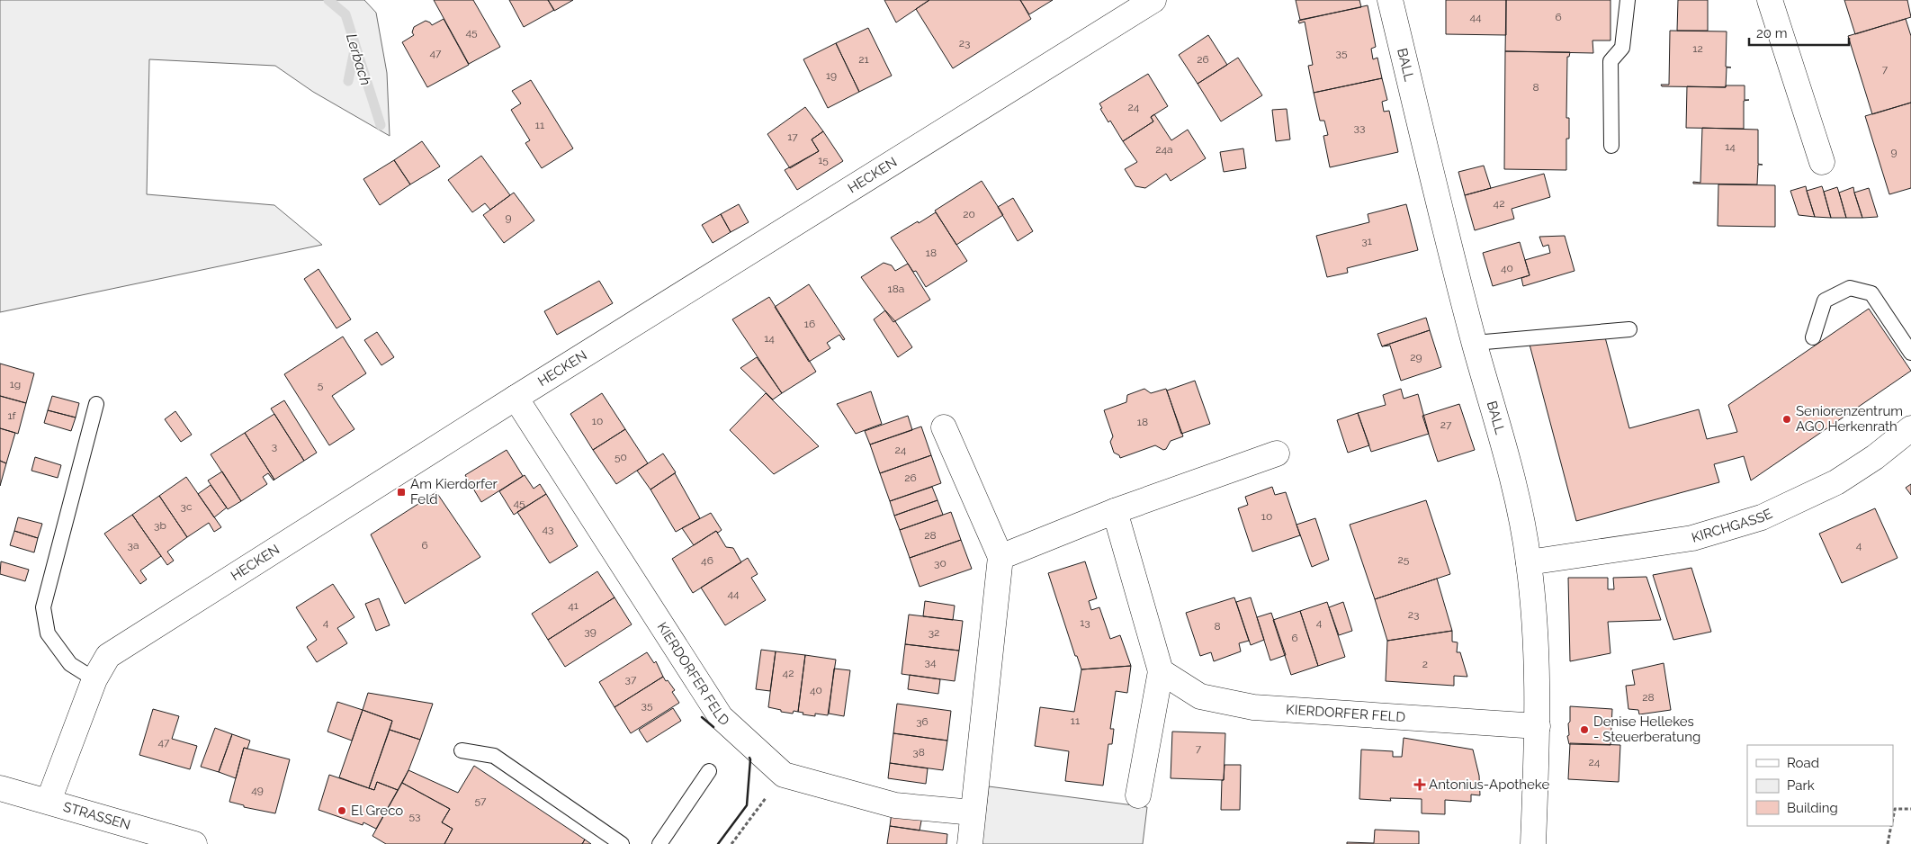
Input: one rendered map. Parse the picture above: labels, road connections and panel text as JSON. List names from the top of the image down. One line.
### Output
{"streets":{"street":["BALL","HECKEN","KIRCHGASSE","KIERDORFER FELD","STRASSEN"]},"crossings":[["BALL","KIRCHGASSE"],["BALL","KIERDORFER FELD"],["HECKEN","KIERDORFER FELD"],["HECKEN","STRASSEN"]],"water":["Lerbach"],"places":{"other":["Seniorenzentrum AGO Herkenrath","Denise Hellekes - Steuerberatung","El Greco"],"transit":["Am Kierdorfer Feld"],"health":["Antonius-Apotheke"]},"house_numbers":["44","6","45","23","12","47","35","21","26","7","19","8","24","11","33","17","14","24a","9","15","42","20","9","31","18","40","18a","16","14","29","1g","5","1f","10","18","27","3","24","50","26","45","3c","10","3b","43","28","3a","6","4","25","46","30","44","41","23","4","13","4","8","39","32","6","34","2","42","37","40","28","35","11","36","47","7","38","24","49","57","53"],"legend":["Road","Park","Building"],"scale_bar":"20 m"}
